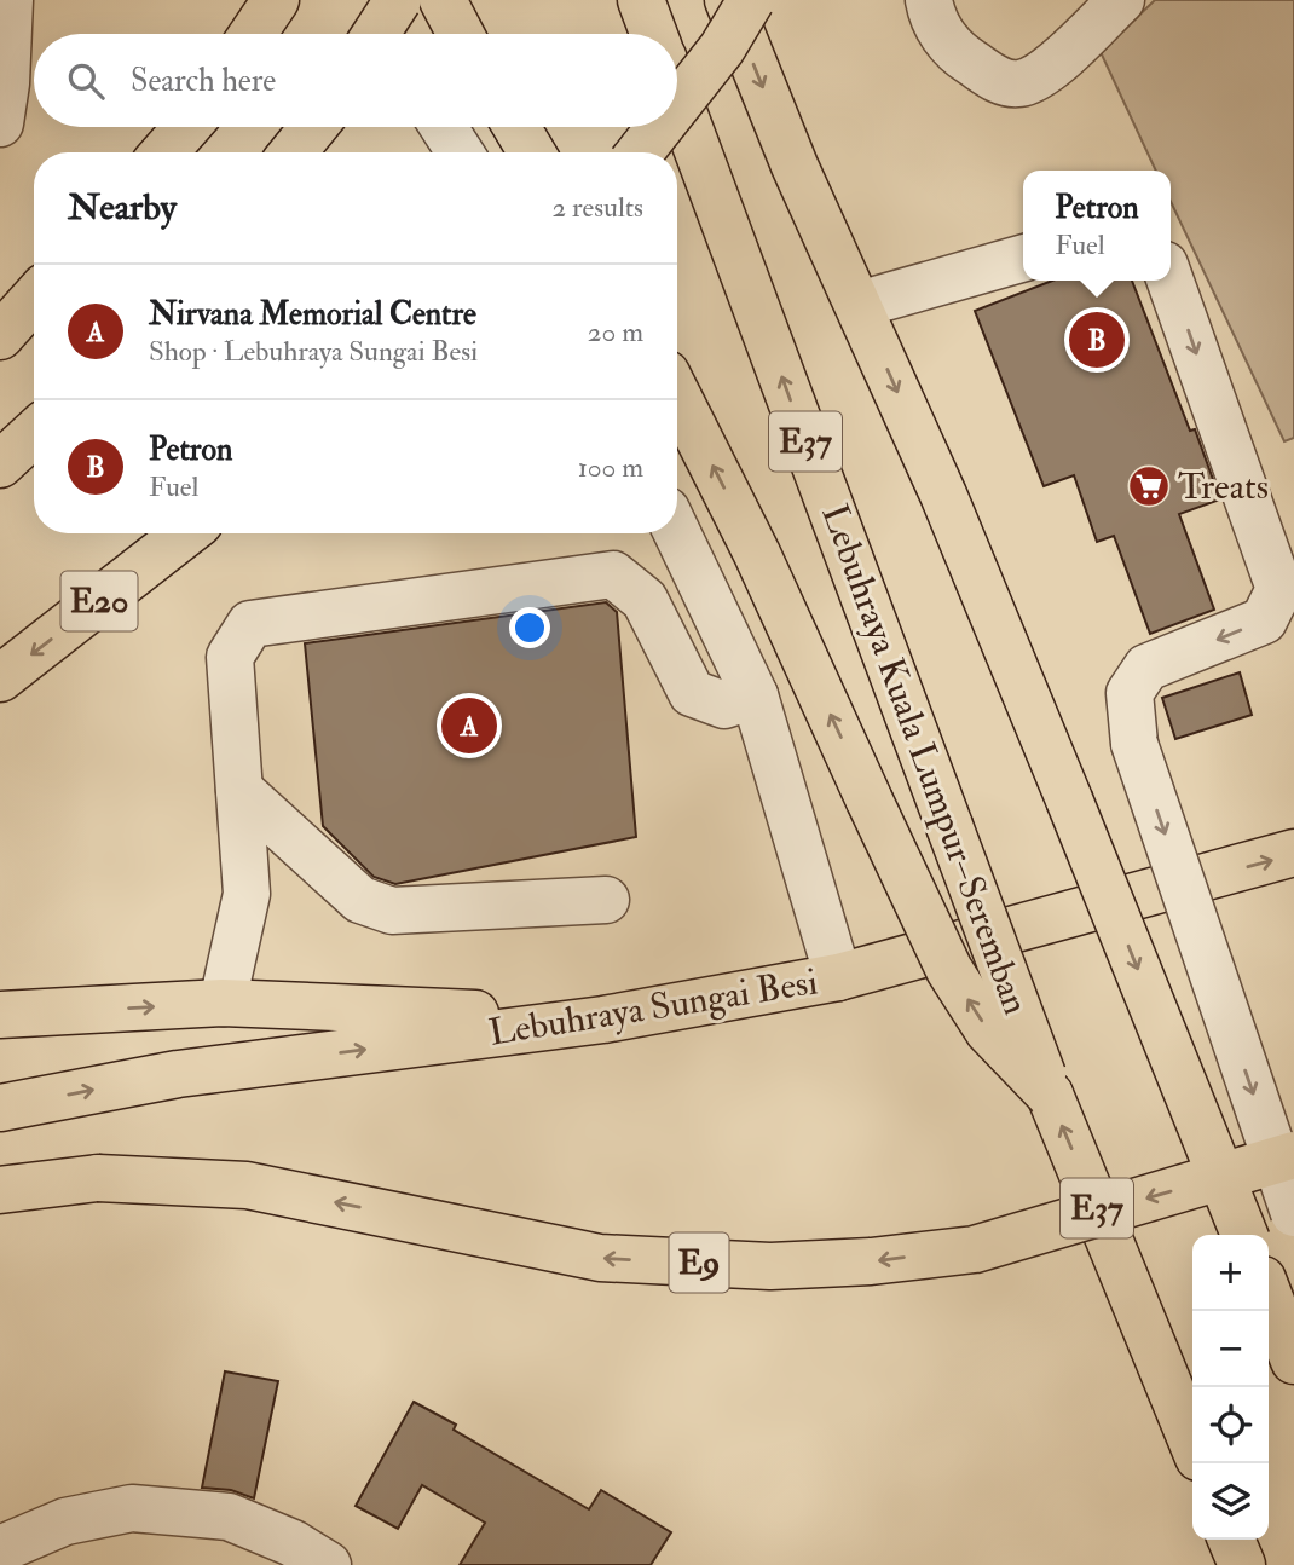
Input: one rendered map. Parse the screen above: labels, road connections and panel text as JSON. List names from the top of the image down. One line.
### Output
{"streets":{"highway":["E37","E20","Lebuhraya Kuala Lumpur–Seremban","Lebuhraya Sungai Besi","E9"]},"places":{"supermarket":["Treats"]},"page":{"search":"Search here","heading":["Nearby","2 results"],"popup":["Petron","Fuel"],"list":[{"mark":"A","name":"Nirvana Memorial Centre","note":"Shop · Lebuhraya Sungai Besi","value":"20 m"},{"mark":"B","name":"Petron","note":"Fuel","value":"100 m"}],"pins":["B","A"],"map_buttons":["+","−"]}}
